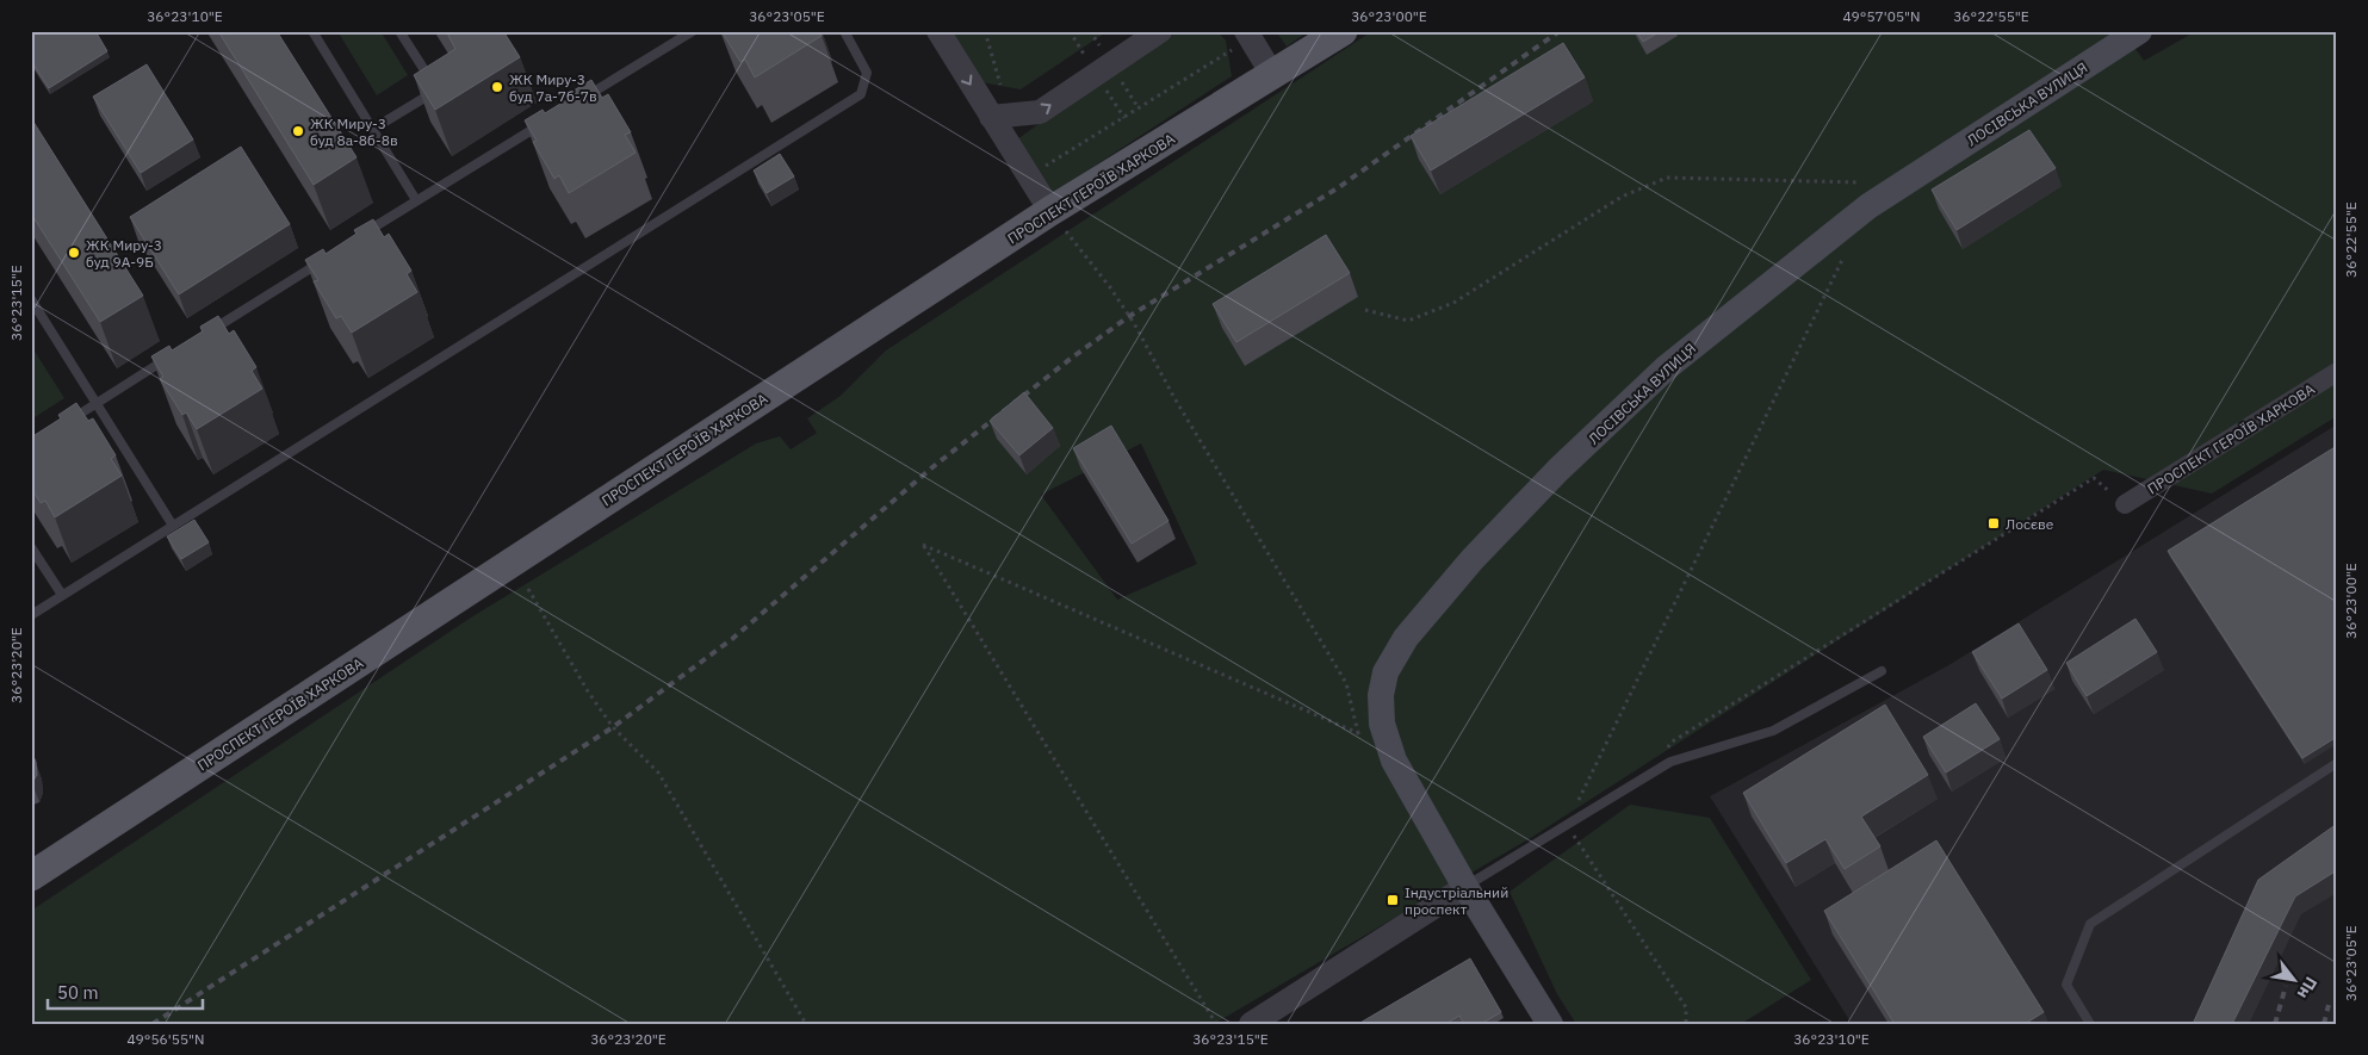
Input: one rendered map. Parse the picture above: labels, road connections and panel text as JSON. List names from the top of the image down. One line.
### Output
{"streets":{"main road":["ЛОСІВСЬКА ВУЛИЦЯ","ПРОСПЕКТ ГЕРОЇВ ХАРКОВА"]},"places":{"other":["ЖК Миру-3 буд 7а-7б-7в","ЖК Миру-3 буд 8а-8б-8в","ЖК Миру-3 буд 9А-9Б"],"transit":["Лосєве","Індустріальний проспект"]},"scale_bar":"50 m","north":"bottom right","coordinates":["36°23'10\"E","36°23'05\"E","36°23'00\"E","49°57'05\"N","36°22'55\"E","36°23'15\"E","36°23'20\"E","49°56'55\"N"]}
